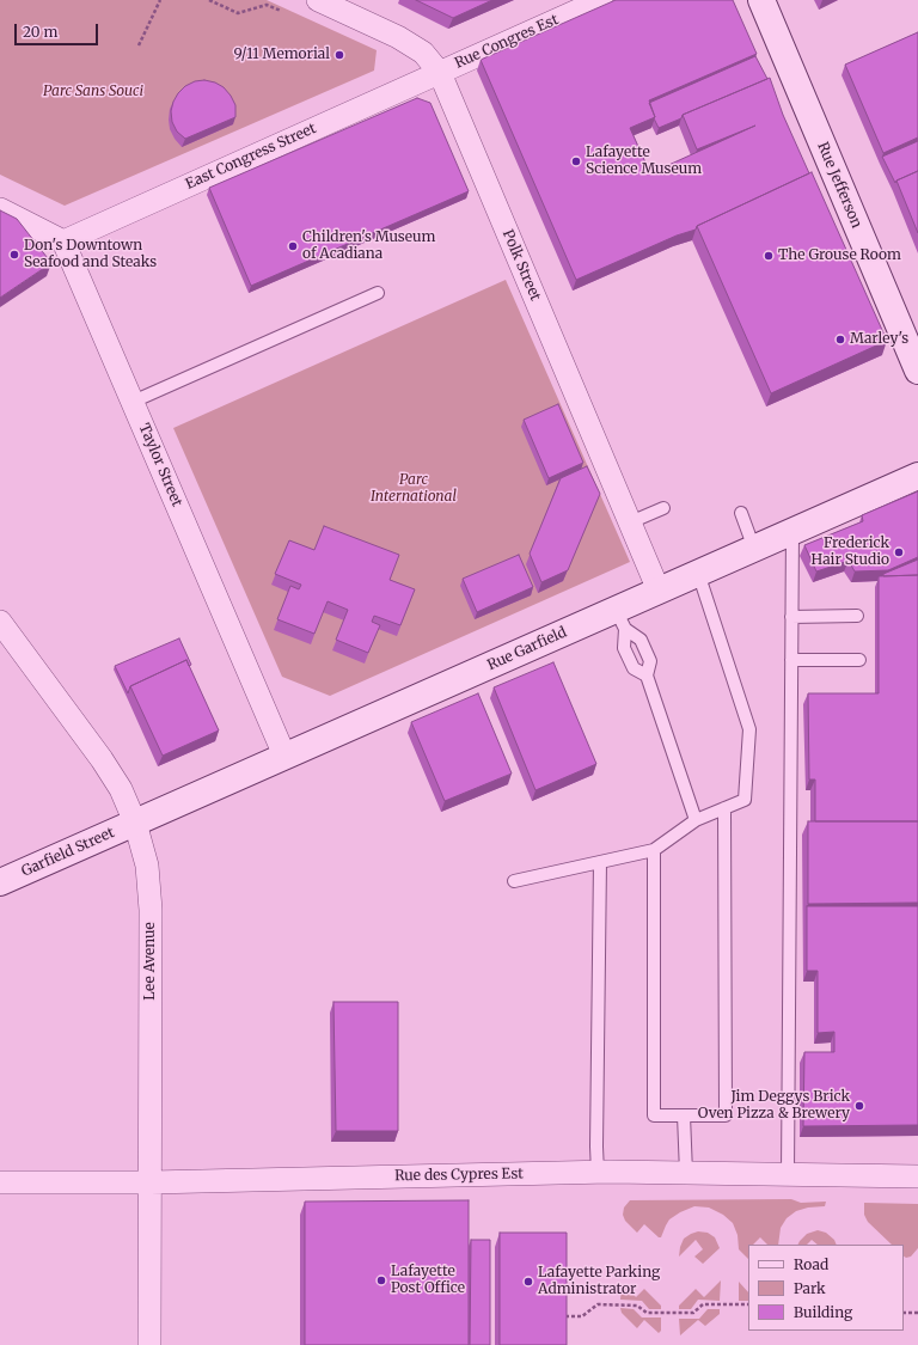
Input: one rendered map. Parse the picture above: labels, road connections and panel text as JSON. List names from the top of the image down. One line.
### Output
{"streets":{"street":["Rue Congres Est","East Congress Street","Rue Jefferson","Polk Street","Taylor Street","Rue Garfield","Garfield Street","Lee Avenue","Rue des Cypres Est"]},"crossings":[["Rue Congres Est","East Congress Street"],["Rue Congres Est","Polk Street"],["East Congress Street","Polk Street"],["East Congress Street","Taylor Street"],["Polk Street","Rue Garfield"],["Taylor Street","Rue Garfield"],["Rue Garfield","Garfield Street"],["Rue Garfield","Lee Avenue"],["Garfield Street","Lee Avenue"],["Lee Avenue","Rue des Cypres Est"]],"parks":["Parc Sans Souci","Parc International"],"places":["9/11 Memorial","Lafayette Science Museum","Children's Museum of Acadiana","Don's Downtown Seafood and Steaks","The Grouse Room","Marley's","Frederick Hair Studio","Jim Deggys Brick Oven Pizza & Brewery","Lafayette Post Office","Lafayette Parking Administrator"],"legend":["Road","Park","Building"],"scale_bar":"20 m"}
